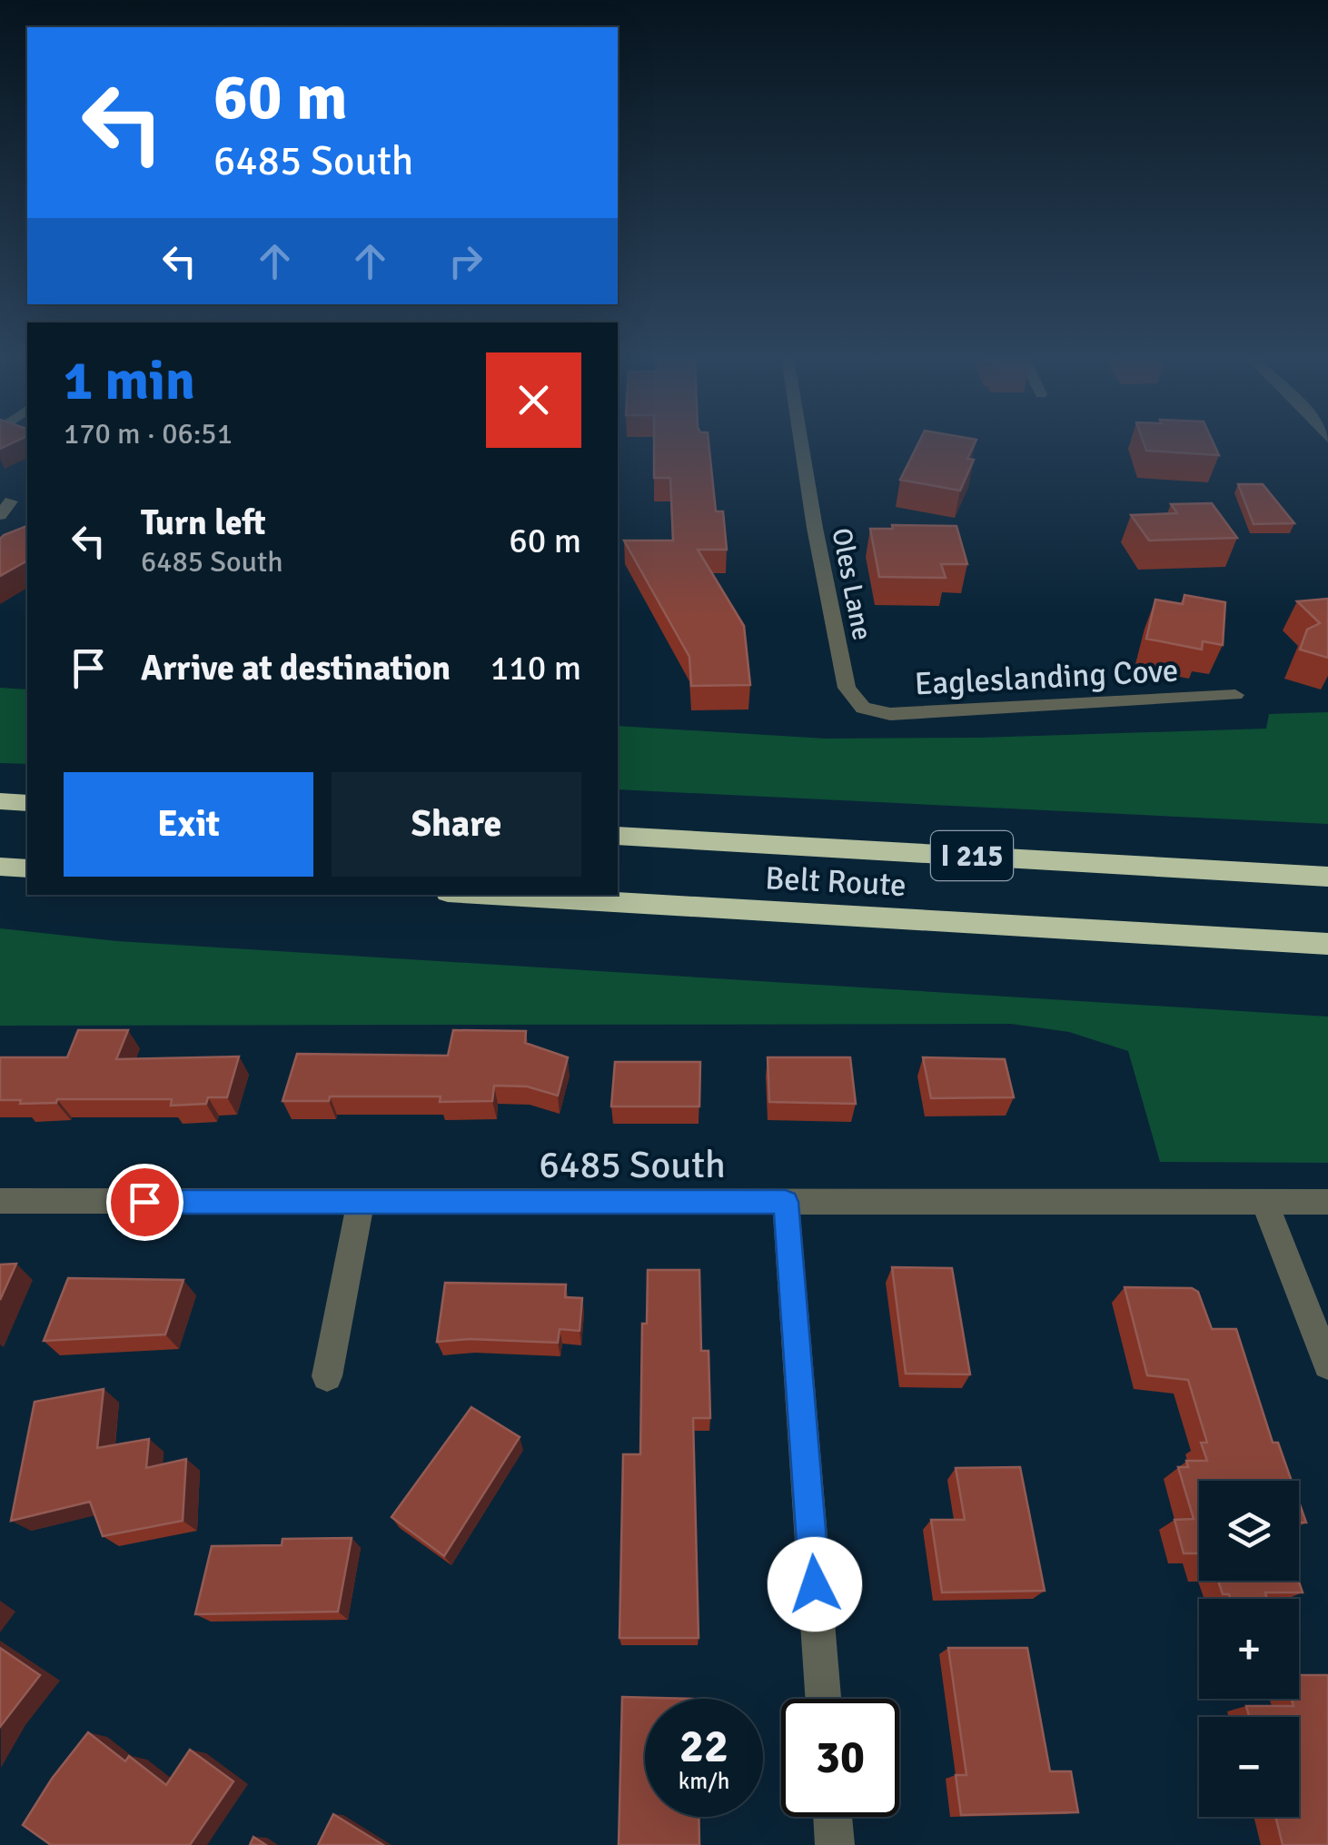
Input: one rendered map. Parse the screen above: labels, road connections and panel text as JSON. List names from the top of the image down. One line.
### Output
{"streets":{"highway":["I 215","Belt Route"],"street":["Oles Lane","Eagleslanding Cove","6485 South"]},"crossings":[["Oles Lane","Eagleslanding Cove"]],"page":{"turn":["60 m","6485 South"],"heading":["1 min","170 m · 06:51"],"list":[{"name":"Turn left","note":"6485 South","value":"60 m"},{"name":"Arrive at destination","value":"110 m"}],"buttons":["Exit","Share"],"map_buttons":["+","−"],"speed":"22 km/h","limit":"30"}}
